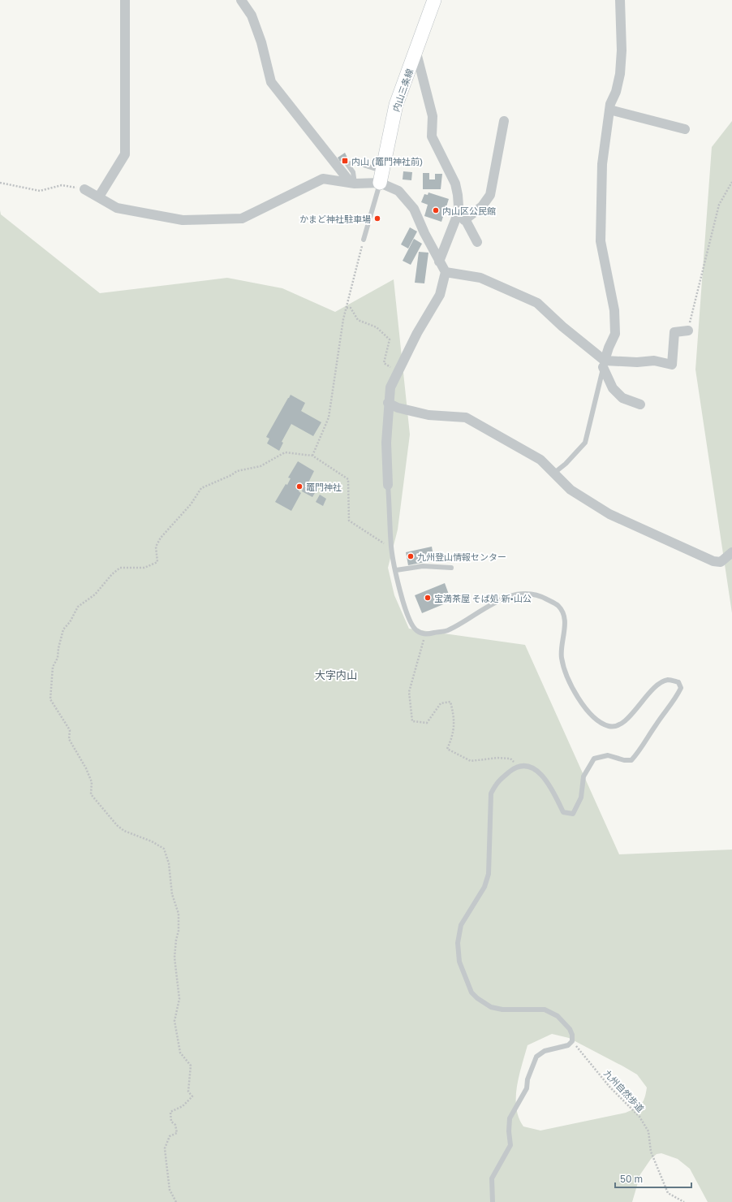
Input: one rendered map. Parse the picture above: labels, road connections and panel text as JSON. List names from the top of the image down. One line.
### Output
{"streets":{"main road":["内山三条線"],"path":["九州自然歩道"]},"districts":["大字内山"],"places":{"transit":["内山 (竈門神社前)"],"other":["内山区公民館","かまど神社駐車場","竈門神社","九州登山情報センター","宝満茶屋 そば処 新•山公"]},"scale_bar":"50 m"}
